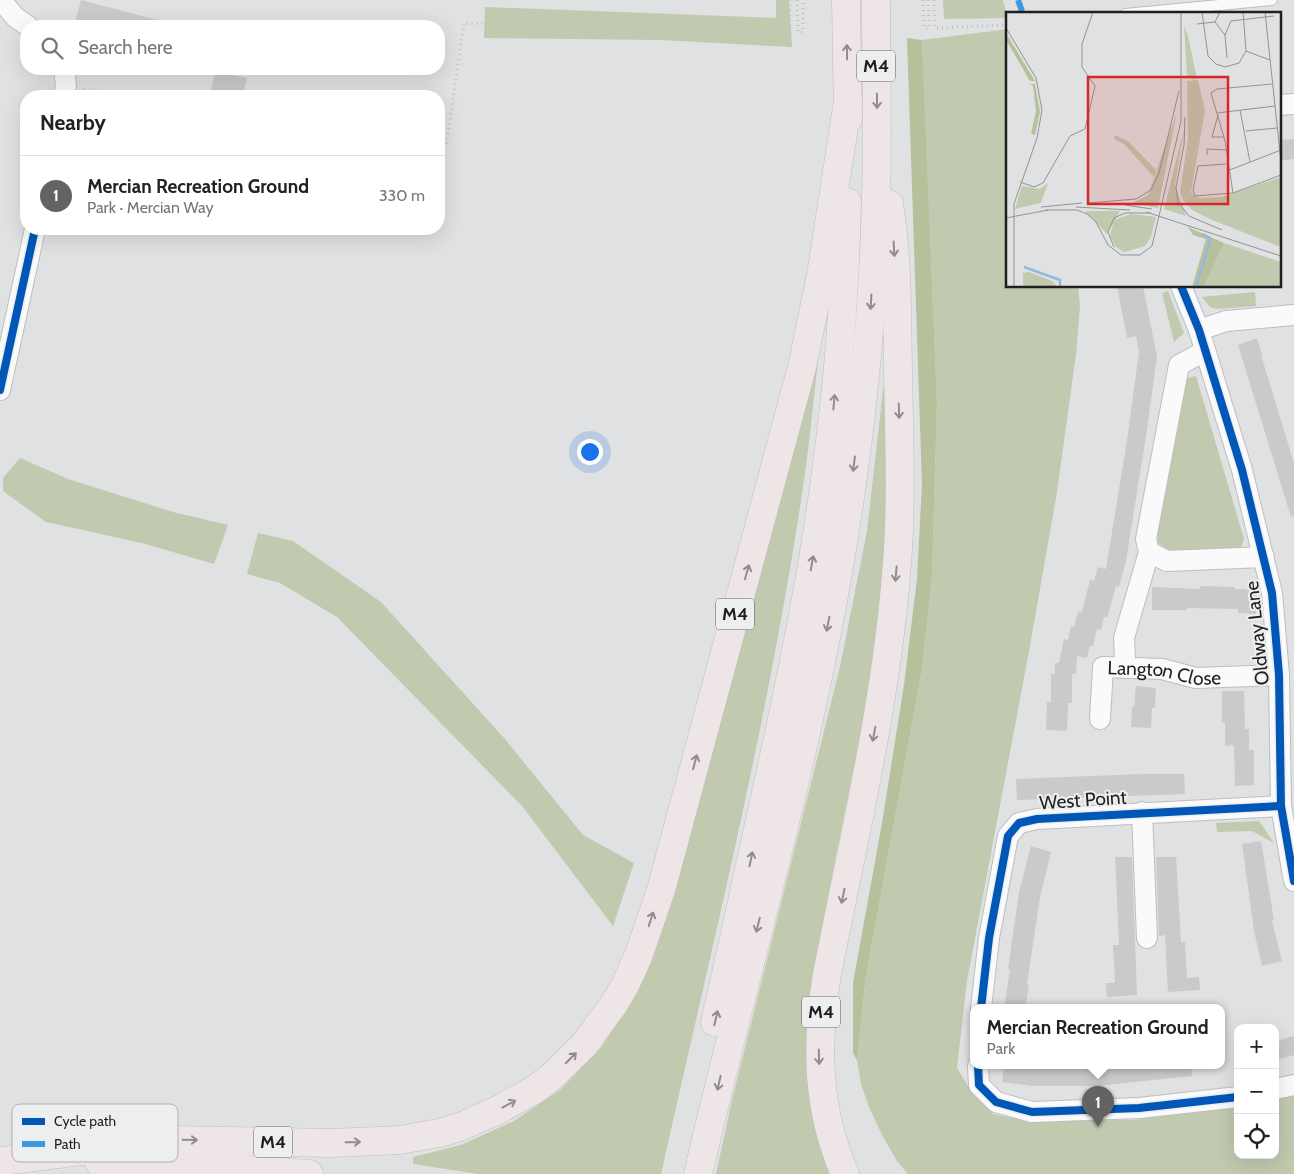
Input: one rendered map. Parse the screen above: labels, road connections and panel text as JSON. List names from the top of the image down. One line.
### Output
{"streets":{"highway":["M4"],"street":["Oldway Lane","Langton Close","West Point"]},"crossings":[["Oldway Lane","Langton Close"],["Oldway Lane","West Point"]],"legend":["Cycle path","Path"],"page":{"search":"Search here","heading":"Nearby","list":[{"mark":"1","name":"Mercian Recreation Ground","note":"Park · Mercian Way","value":"330 m"}],"popup":["Mercian Recreation Ground","Park"],"map_buttons":["+","−"],"pins":"1"}}
